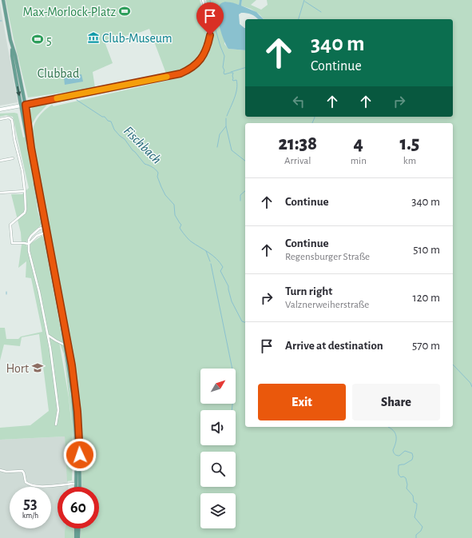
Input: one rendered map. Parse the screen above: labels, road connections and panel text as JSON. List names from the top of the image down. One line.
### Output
{"water":["Fischbach"],"parks":["Clubbad"],"places":{"sports":["Max-Morlock-Platz","5"],"museum":["Club-Museum"],"school or university":["Hort"]},"north":"top right","page":{"turn":["340 m","Continue"],"eta":["21:38","Arrival","4","min","1.5","km"],"list":[{"name":"Continue","value":"340 m"},{"name":"Continue","note":"Regensburger Straße","value":"510 m"},{"name":"Turn right","note":"Valznerweiherstraße","value":"120 m"},{"name":"Arrive at destination","value":"570 m"}],"buttons":["Exit","Share"],"speed":"53 km/h","limit":"60"}}
